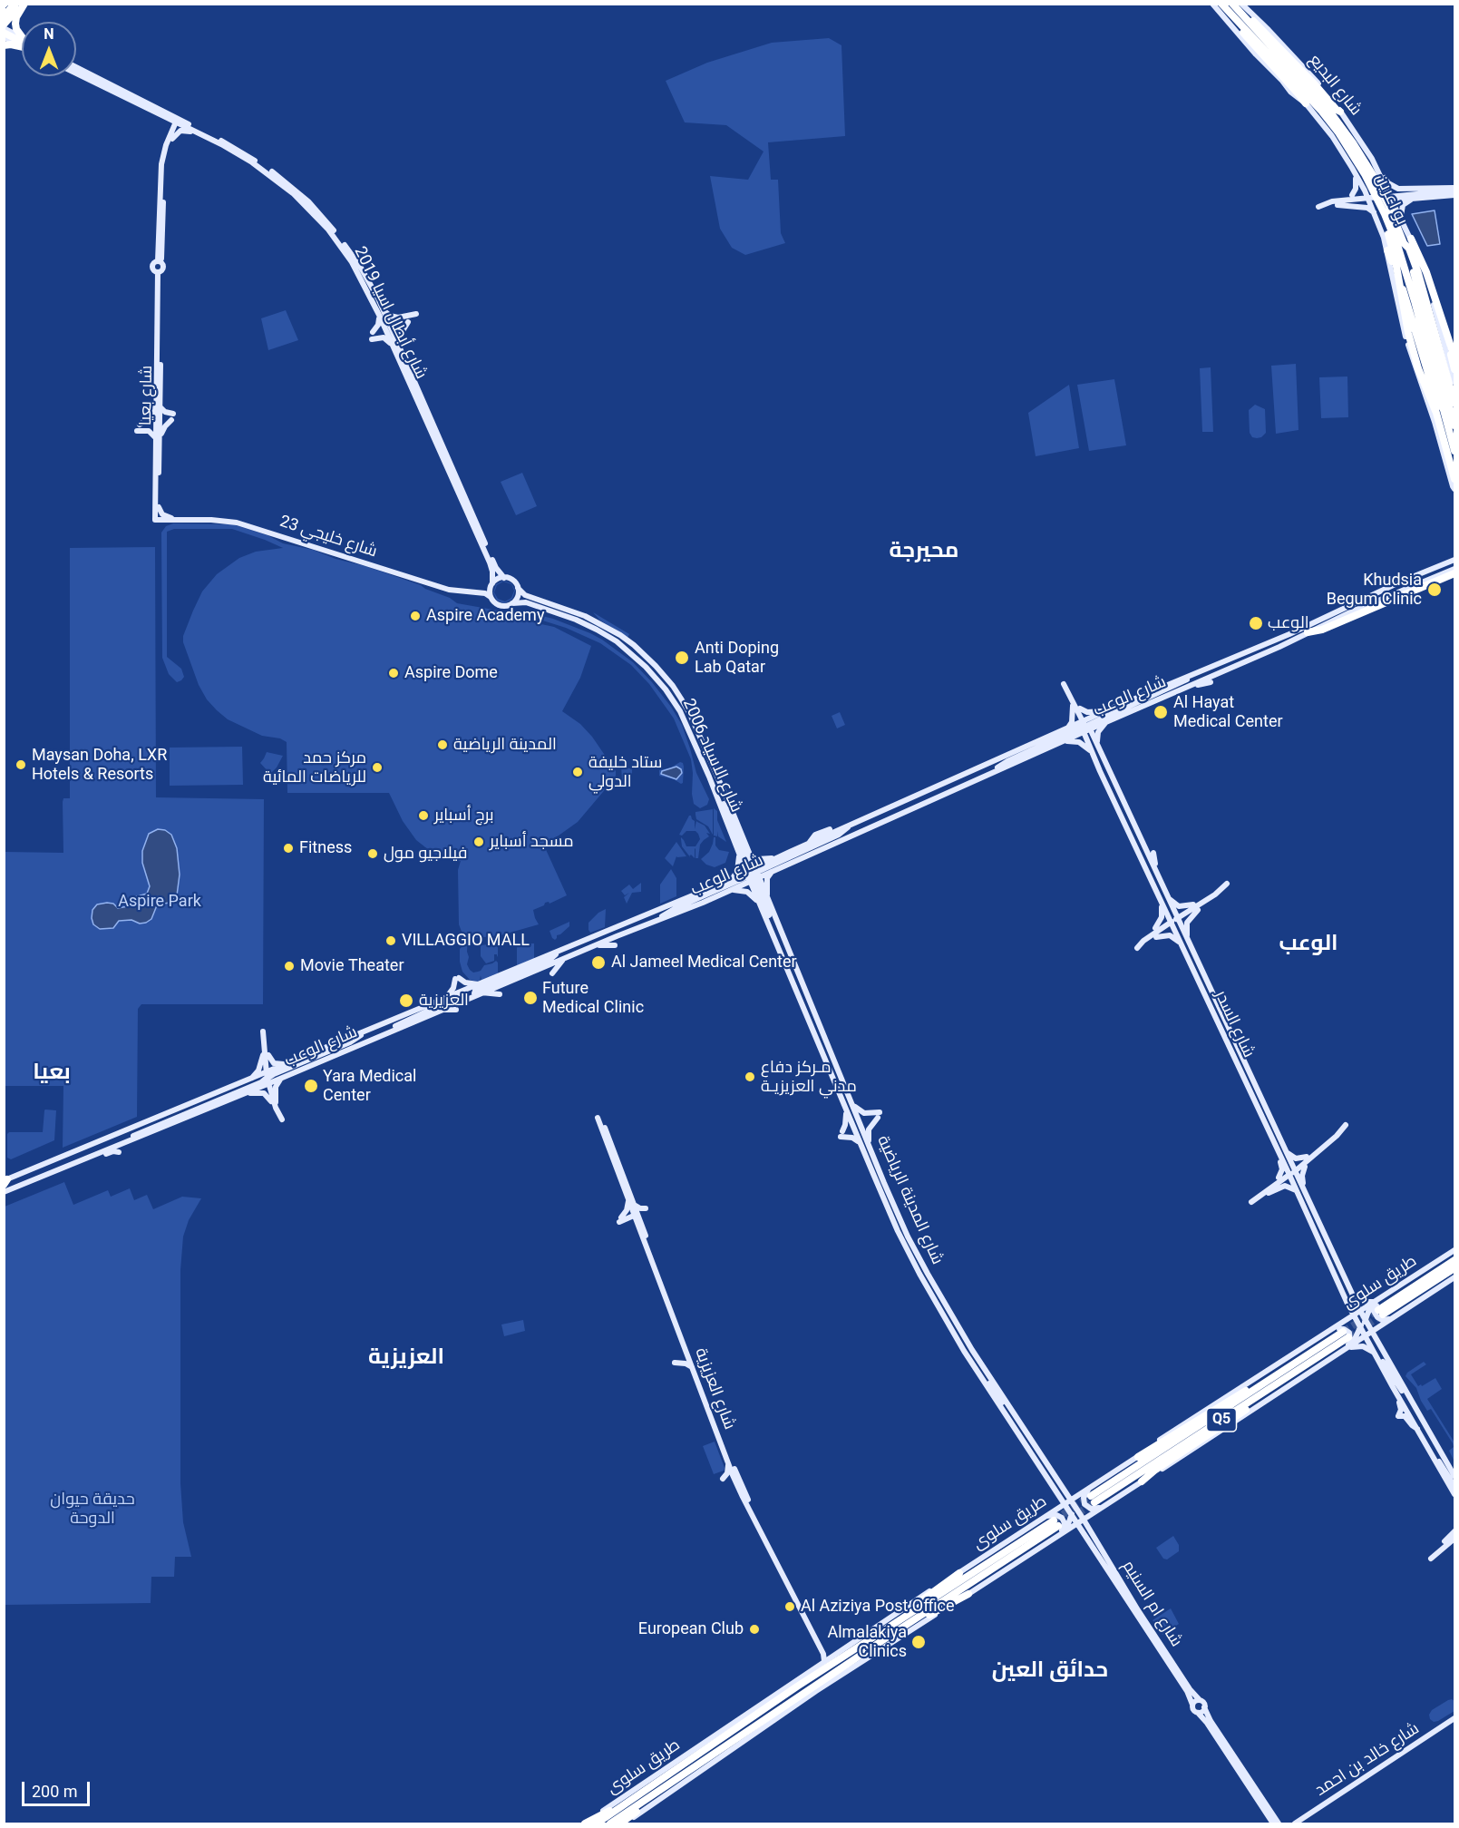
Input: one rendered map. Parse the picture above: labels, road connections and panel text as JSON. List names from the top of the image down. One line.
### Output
{"streets":{"highway":["بو اعرين","طريق سلوى","Q5"],"main road":["شارع البديع","شارع أبطال اسيا 2019","شارع بعيا","شارع خليجي 23","شارع الوعب","شارع الاسياد 2006","شارع السدر","شارع المدينة الرياضية","شارع العزيزية","شارع ام السنيم","شارع خالد بن احمد"]},"crossings":[["شارع البديع","بو اعرين"],["شارع أبطال اسيا 2019","شارع خليجي 23"],["شارع أبطال اسيا 2019","شارع الاسياد 2006"],["شارع بعيا","شارع خليجي 23"],["شارع خليجي 23","شارع الاسياد 2006"],["شارع الوعب","شارع الاسياد 2006"],["شارع الوعب","شارع السدر"],["شارع الوعب","شارع المدينة الرياضية"],["شارع الاسياد 2006","شارع المدينة الرياضية"],["شارع السدر","طريق سلوى"],["شارع المدينة الرياضية","طريق سلوى"],["شارع المدينة الرياضية","شارع ام السنيم"],["طريق سلوى","شارع العزيزية"]],"districts":["محيرجة","الوعب","بعيا","العزيزية","حدائق العين"],"parks":["Aspire Park","حديقة حيوان الدوحة"],"places":["Khudsia Begum Clinic","Aspire Academy","الوعب","Anti Doping Lab Qatar","Aspire Dome","Al Hayat Medical Center","المدينة الرياضية","Maysan Doha, LXR Hotels & Resorts","مركز حمد للرياضات المائية","ستاد خليفة الدولي","برج أسباير","مسجد أسباير","Fitness","فيلاجيو مول","VILLAGGIO MALL","Al Jameel Medical Center","Movie Theater","Future Medical Clinic","العزيزية","مـركز دفاع مدني العزيزيـة","Yara Medical Center","Al Aziziya Post Office","European Club","Almalakiya Clinics"],"scale_bar":"200 m","north":"top"}
